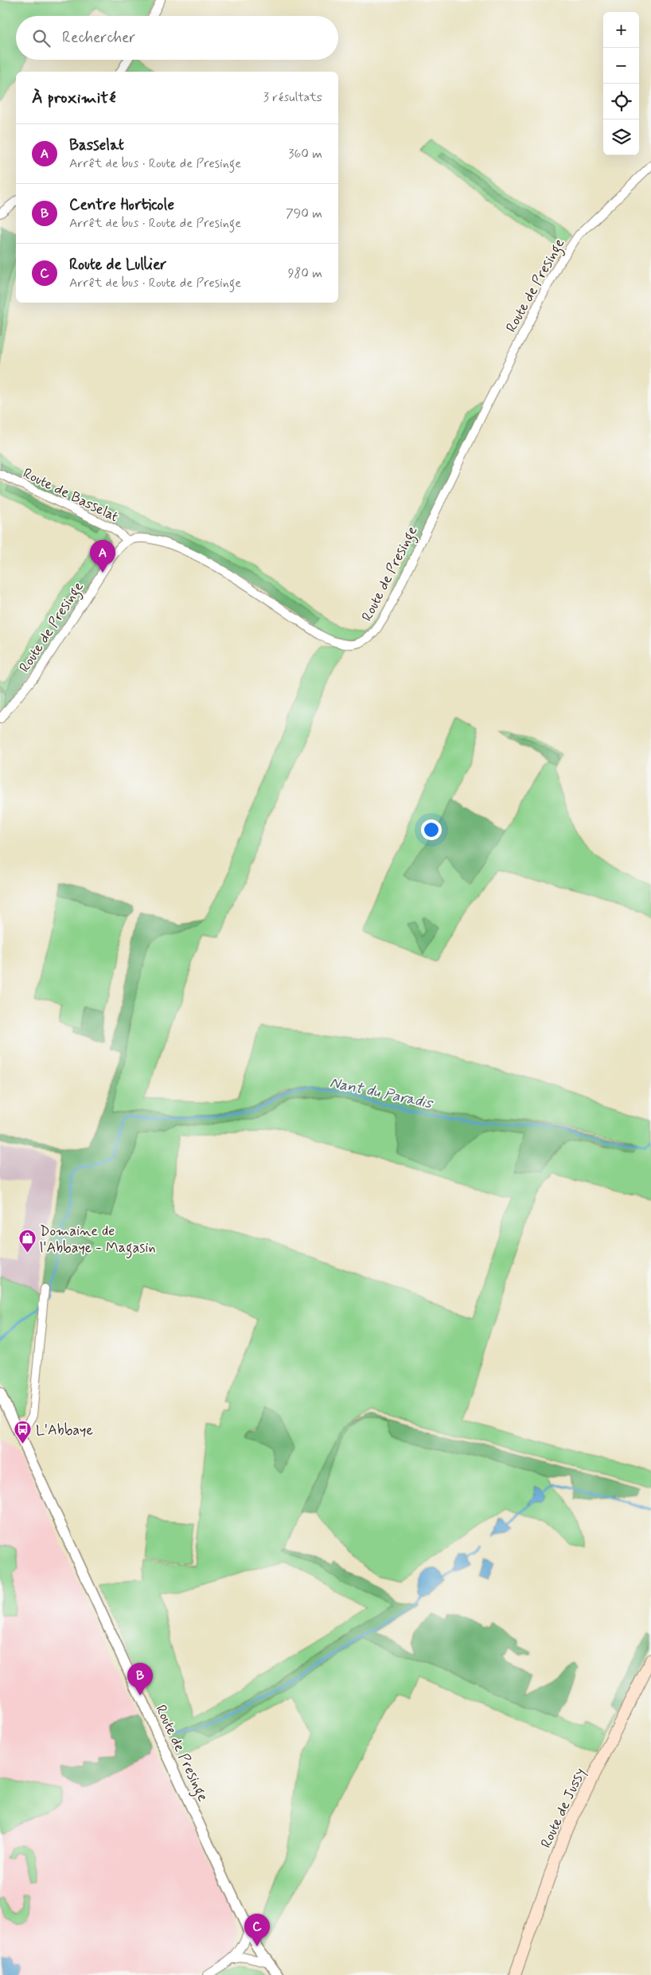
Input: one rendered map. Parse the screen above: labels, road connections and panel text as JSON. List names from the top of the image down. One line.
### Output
{"streets":{"main road":["Route de Jussy"],"street":["Route de Presinge","Route de Basselat"]},"crossings":[["Route de Presinge","Route de Basselat"]],"water":["Nant du Paradis"],"places":{"shop":["Domaine de l'Abbaye - Magasin"],"bus stop":["L'Abbaye"]},"page":{"map_buttons":["+","−"],"search":"Rechercher","heading":["À proximité","3 résultats"],"list":[{"mark":"A","name":"Basselat","note":"Arrêt de bus · Route de Presinge","value":"360 m"},{"mark":"B","name":"Centre Horticole","note":"Arrêt de bus · Route de Presinge","value":"790 m"},{"mark":"C","name":"Route de Lullier","note":"Arrêt de bus · Route de Presinge","value":"980 m"}],"pins":["A","B","C"]}}
